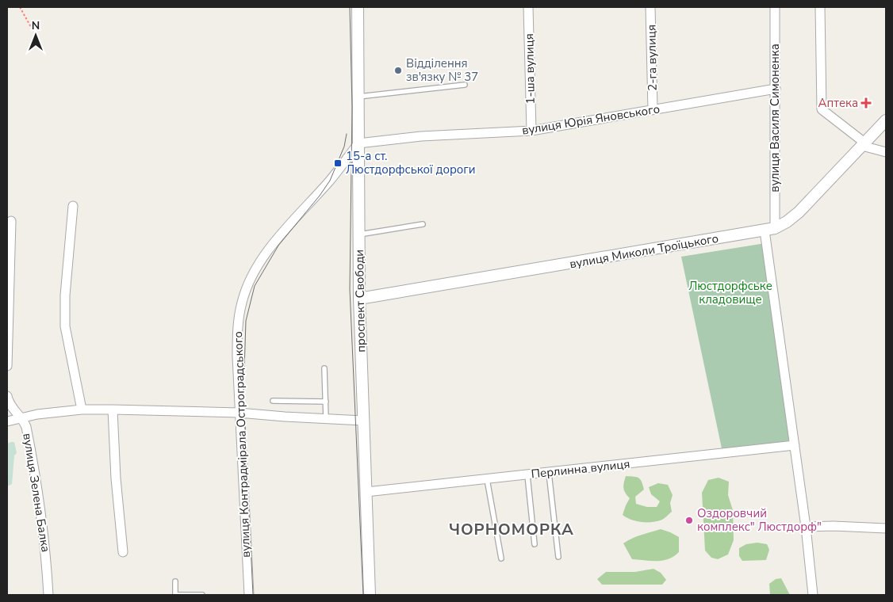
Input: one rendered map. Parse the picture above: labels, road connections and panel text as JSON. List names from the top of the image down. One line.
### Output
{"streets":{"street":["2-га вулиця","1-ша вулиця","вулиця Василя Симоненка","вулиця Юрія Яновського","вулиця Миколи Троїцького","проспект Свободи","вулиця Контрадмірала Остроградського","Перлинна вулиця","вулиця Зелена Балка"]},"crossings":[["2-га вулиця","вулиця Юрія Яновського"],["1-ша вулиця","вулиця Юрія Яновського"],["вулиця Василя Симоненка","вулиця Юрія Яновського"],["вулиця Василя Симоненка","вулиця Миколи Троїцького"],["вулиця Василя Симоненка","Перлинна вулиця"],["вулиця Юрія Яновського","проспект Свободи"],["вулиця Юрія Яновського","вулиця Контрадмірала Остроградського"],["вулиця Миколи Троїцького","проспект Свободи"],["проспект Свободи","вулиця Контрадмірала Остроградського"],["проспект Свободи","Перлинна вулиця"]],"districts":["ЧОРНОМОРКА"],"parks":["Люстдорфське кладовище"],"places":{"other":["Відділення зв'язку № 37","Оздоровчий комплекс\" Люстдорф\""],"health":["Аптека"],"transit":["15-а ст. Люстдорфської дороги"]},"north":"top"}
